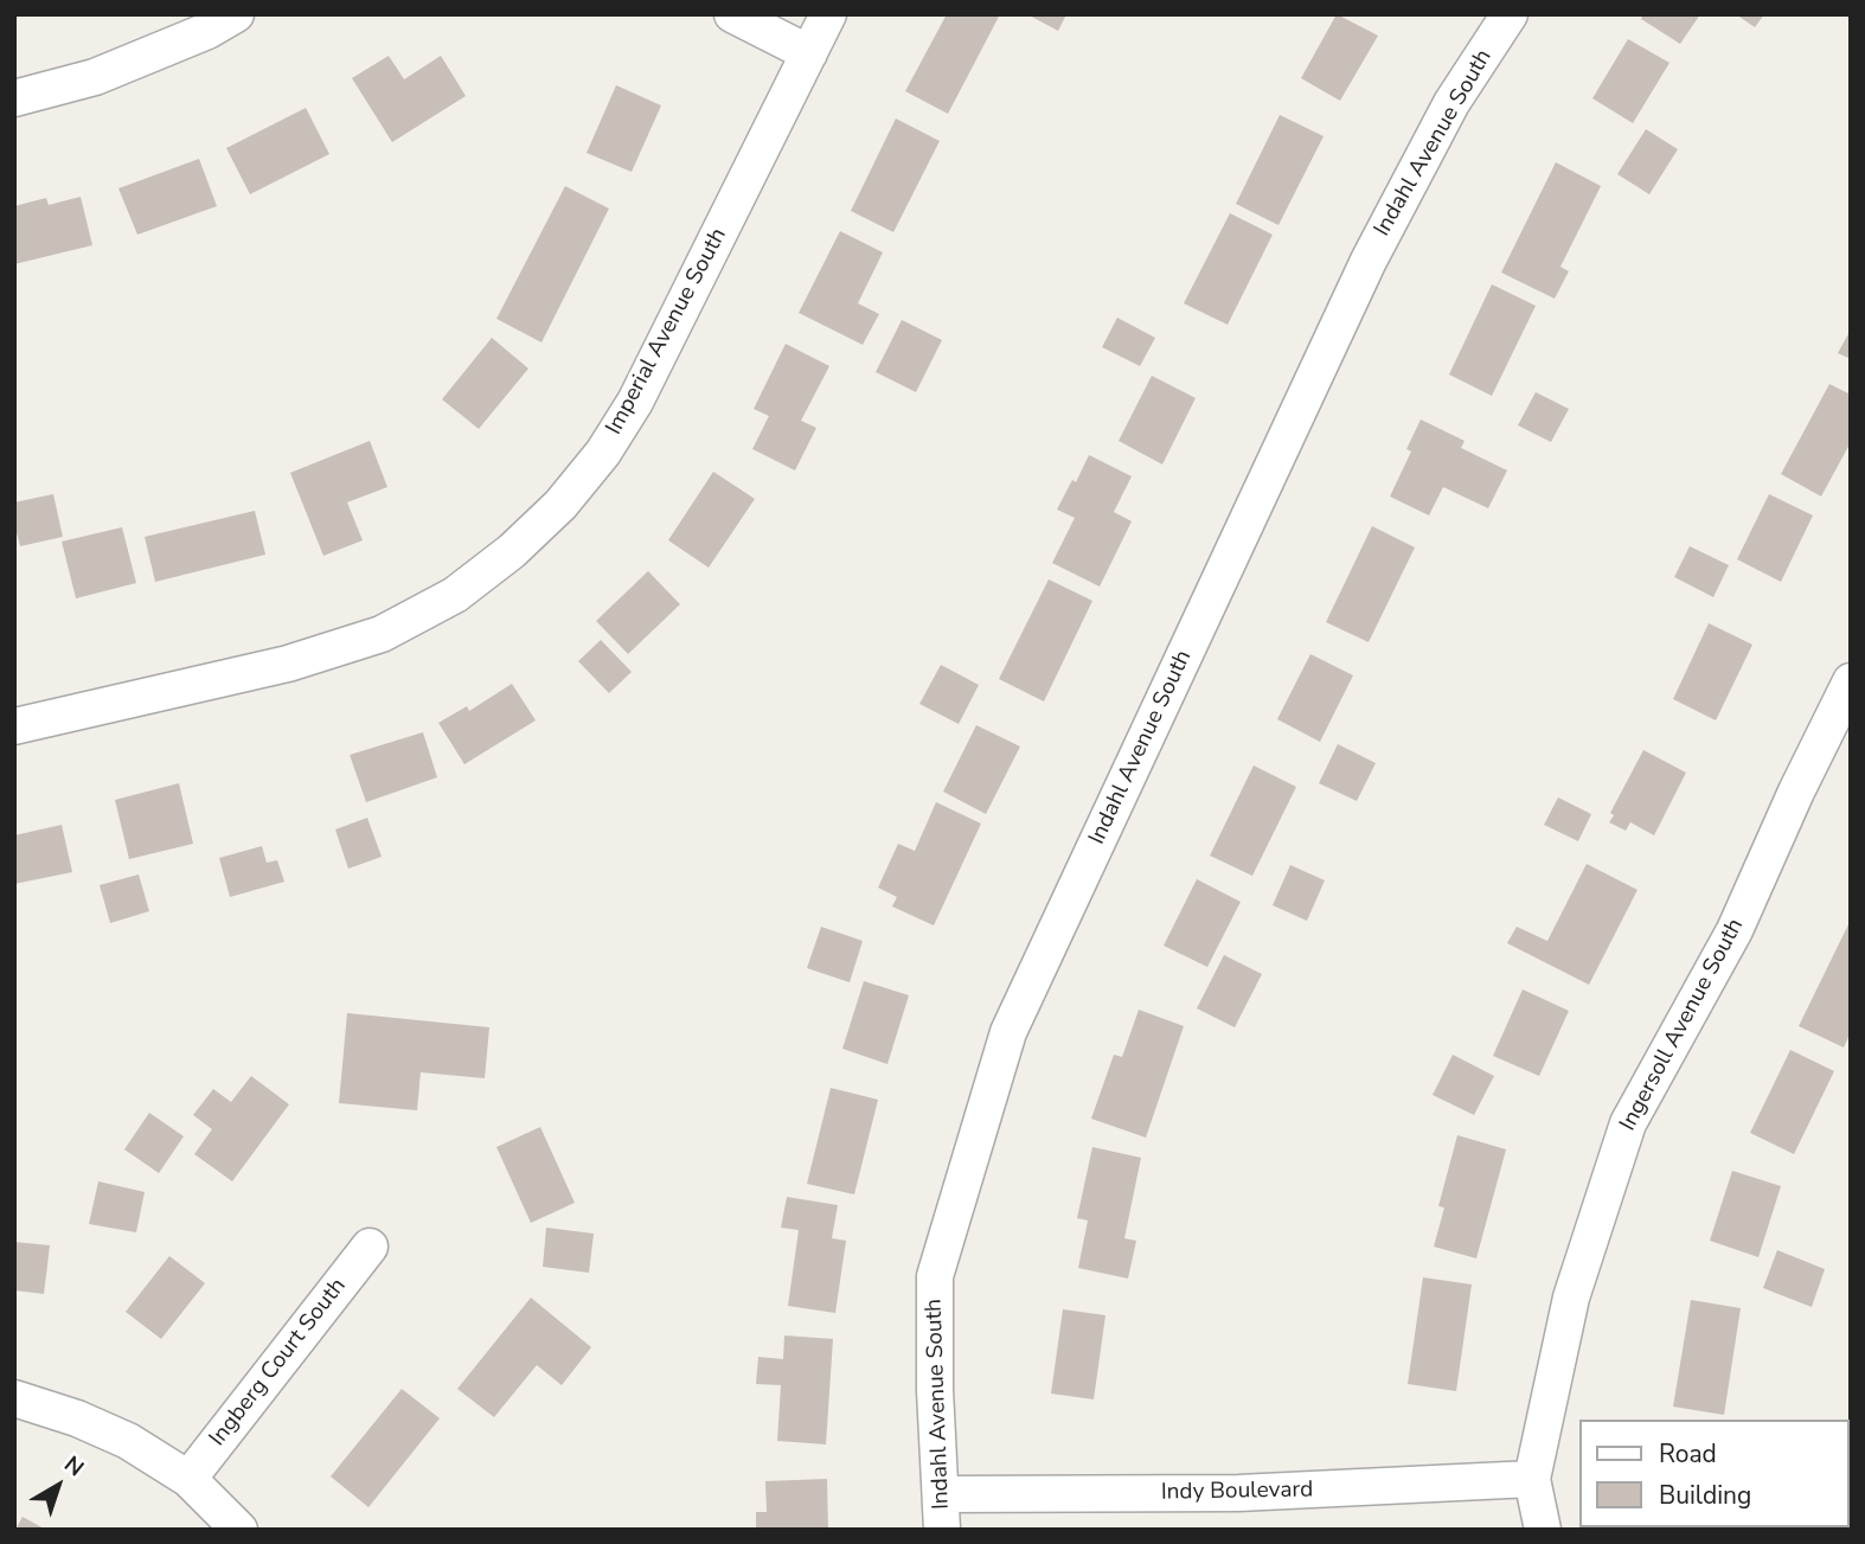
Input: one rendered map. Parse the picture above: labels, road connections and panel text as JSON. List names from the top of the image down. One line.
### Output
{"streets":{"street":["Indahl Avenue South","Imperial Avenue South","Ingersoll Avenue South","Ingberg Court South","Indy Boulevard"]},"crossings":[["Indahl Avenue South","Indy Boulevard"],["Ingersoll Avenue South","Indy Boulevard"]],"legend":["Road","Building"],"north":"top right"}
